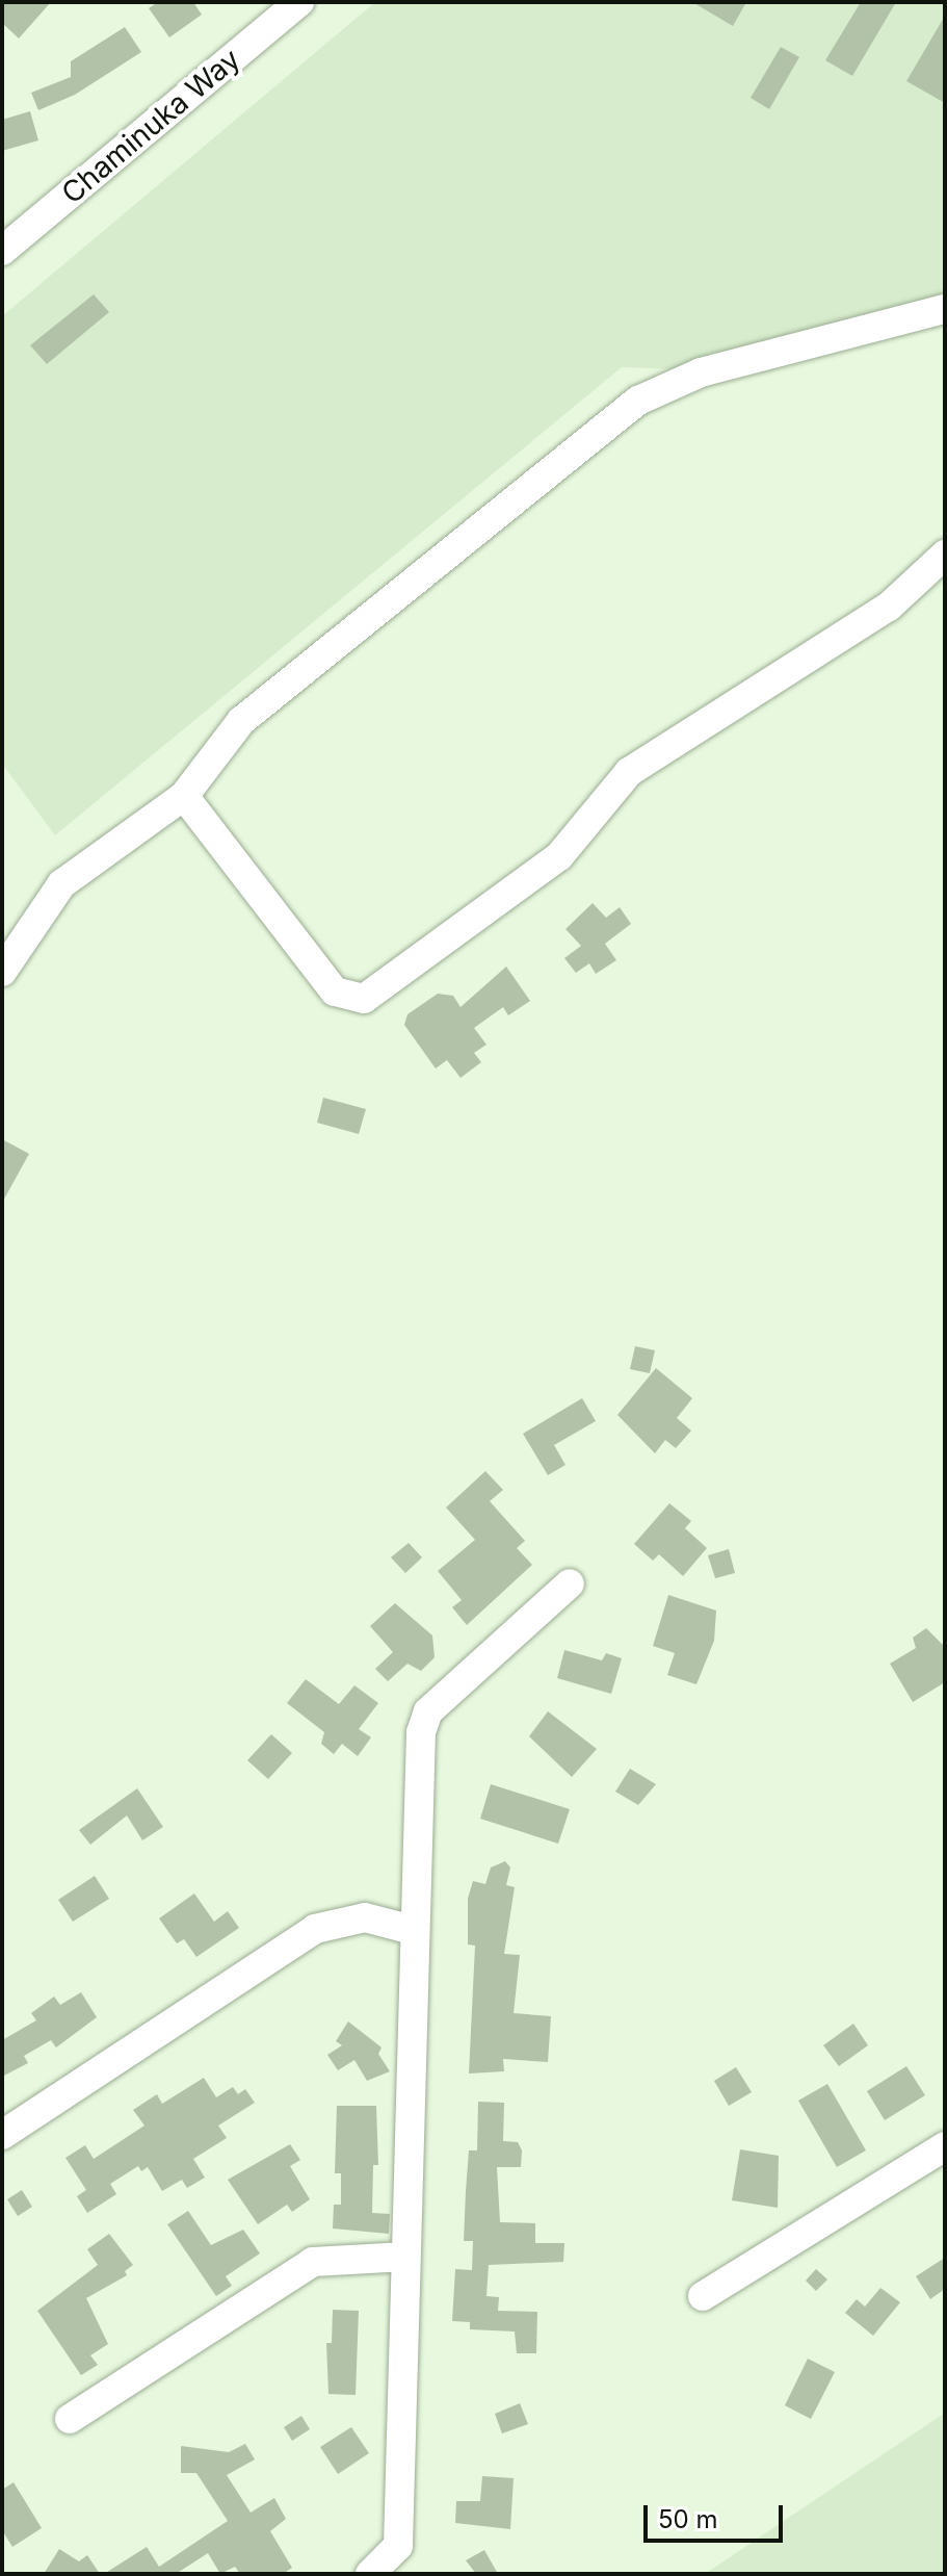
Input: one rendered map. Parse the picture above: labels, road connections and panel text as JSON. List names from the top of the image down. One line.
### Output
{"streets":{"street":["Chaminuka Way"]},"scale_bar":"50 m"}
